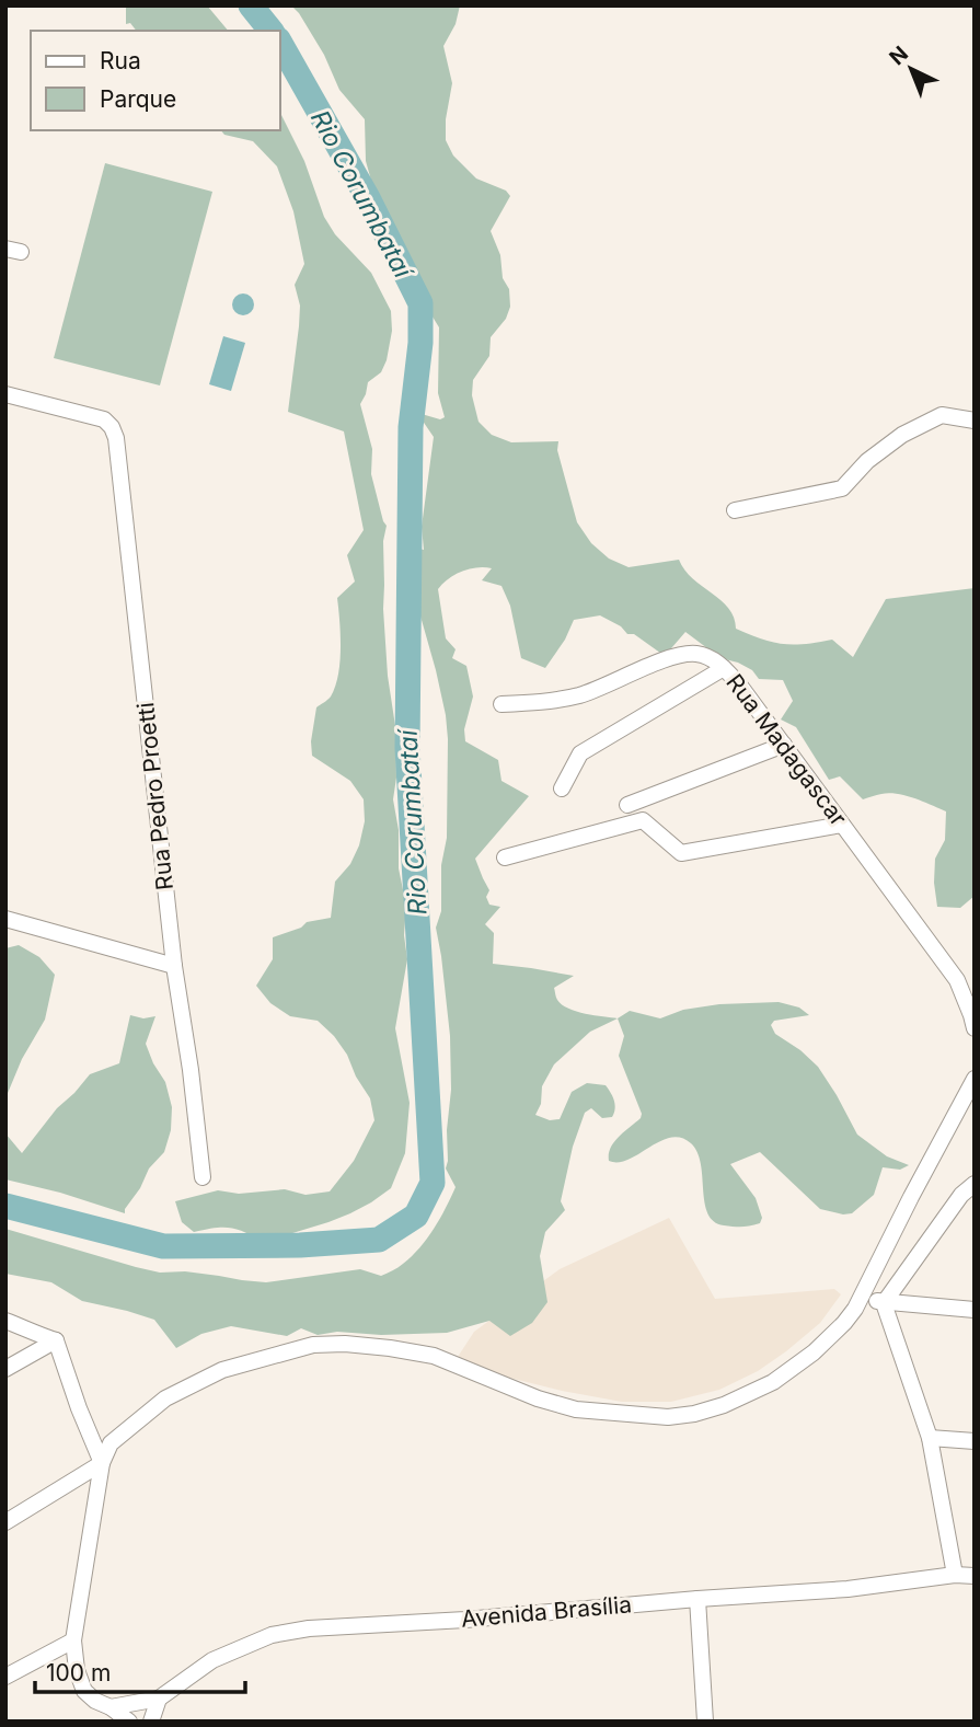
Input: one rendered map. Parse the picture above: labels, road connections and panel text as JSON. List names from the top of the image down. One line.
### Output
{"streets":{"street":["Rua Madagascar","Rua Pedro Proetti","Avenida Brasília"]},"water":["Rio Corumbataí"],"legend":["Rua","Parque"],"scale_bar":"100 m","north":"top left"}
